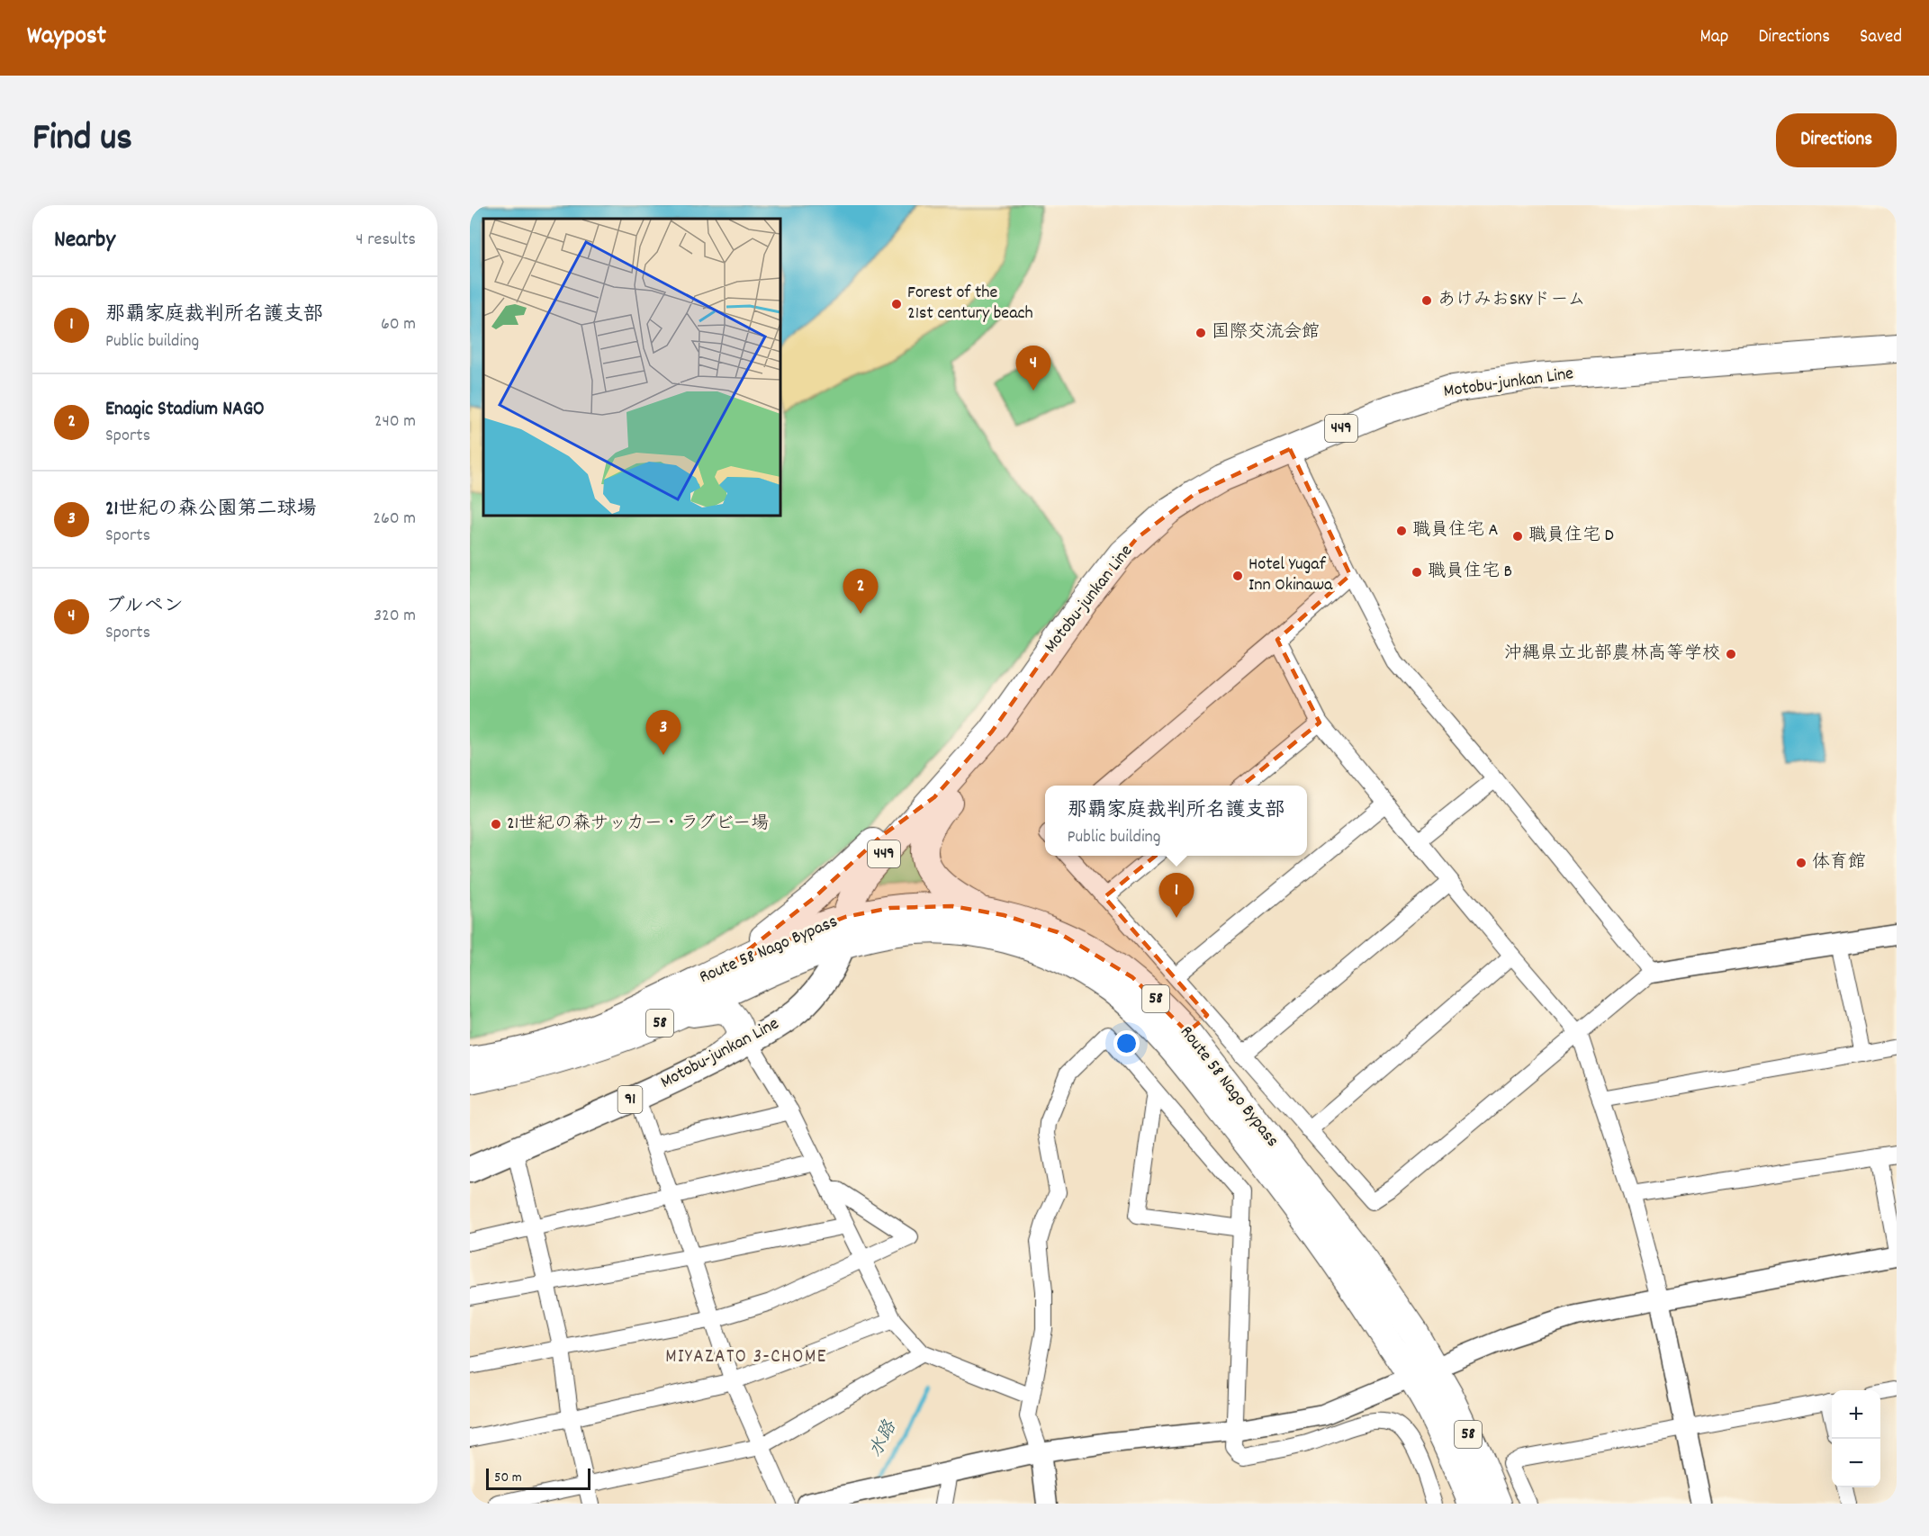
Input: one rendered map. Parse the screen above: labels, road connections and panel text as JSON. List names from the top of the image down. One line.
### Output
{"streets":{"highway":["Motobu-junkan Line","449","Route 58 Nago Bypass","58"],"main road":["91"]},"crossings":[["Motobu-junkan Line","Route 58 Nago Bypass"]],"districts":["MIYAZATO 3-CHOME"],"water":["水路"],"places":["あけみおSKYドーム","Forest of the 21st century beach","国際交流会館","職員住宅 A","職員住宅 D","職員住宅 B","Hotel Yugaf Inn Okinawa","沖縄県立北部農林高等学校","21世紀の森サッカー・ラグビー場","体育館"],"scale_bar":"50 m","page":{"header":"Waypost","nav":["Map","Directions","Saved"],"title":"Find us","buttons":"Directions","heading":["Nearby","4 results"],"list":[{"mark":"1","name":"那覇家庭裁判所名護支部","note":"Public building","value":"60 m"},{"mark":"2","name":"Enagic Stadium NAGO","note":"Sports","value":"240 m"},{"mark":"3","name":"21世紀の森公園第二球場","note":"Sports","value":"260 m"},{"mark":"4","name":"ブルペン","note":"Sports","value":"320 m"}],"pins":["4","2","3","1"],"popup":["那覇家庭裁判所名護支部","Public building"],"map_buttons":["+","−"],"scale":"50 m"}}
